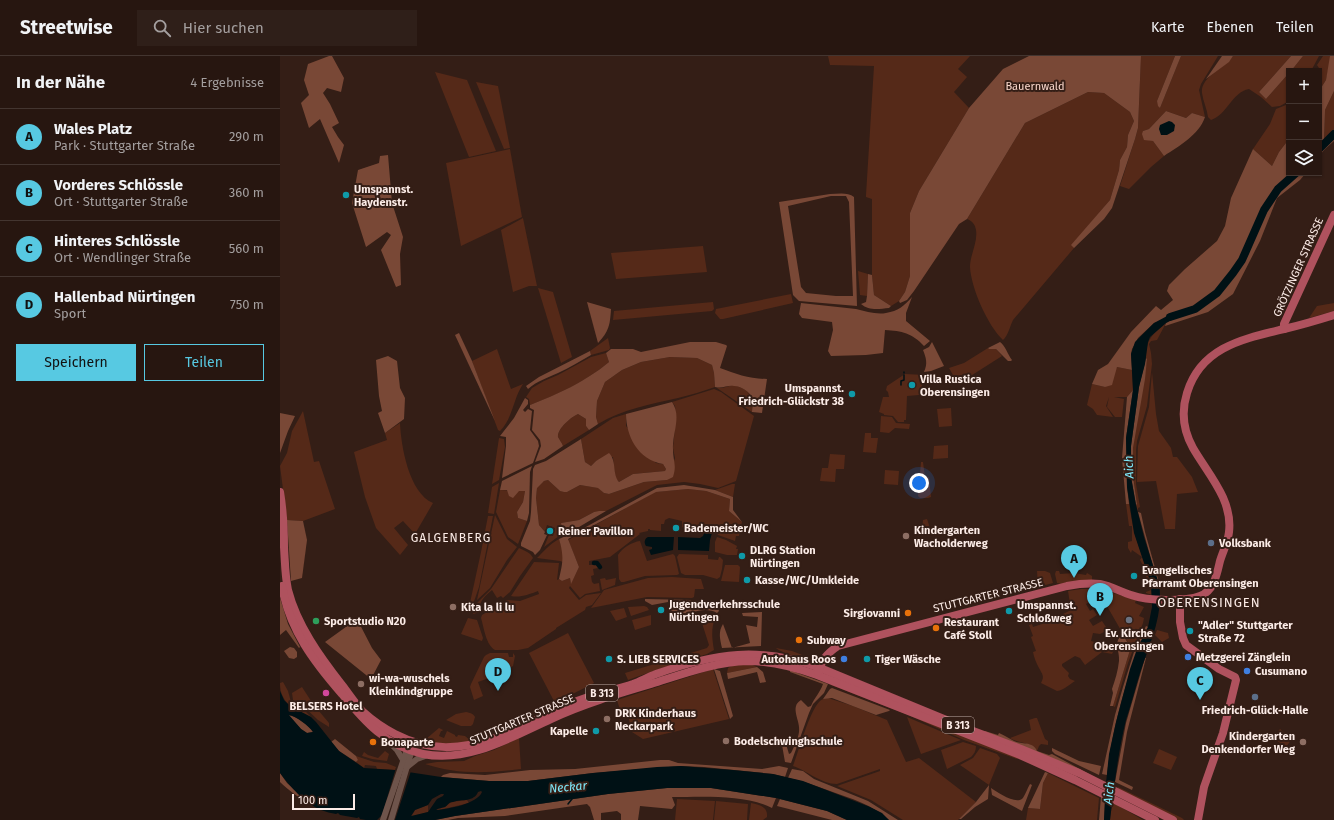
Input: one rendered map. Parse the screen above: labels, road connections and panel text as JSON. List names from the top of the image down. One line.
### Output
{"streets":{"main road":["GRÖTZINGER STRASSE","STUTTGARTER STRASSE","B 313"]},"crossings":[["GRÖTZINGER STRASSE","STUTTGARTER STRASSE"],["STUTTGARTER STRASSE","B 313"]],"districts":["GALGENBERG","OBERENSINGEN"],"water":["Aich","Neckar"],"parks":["Bauernwald"],"places":["Umspannst. Haydenstr.","Villa Rustica Oberensingen","Umspannst. Friedrich-Glückstr 38","Bademeister/WC","Reiner Pavillon","Kindergarten Wacholderweg","Volksbank","DLRG Station Nürtingen","Evangelisches Pfarramt Oberensingen","Kasse/WC/Umkleide","Kita la li lu","Jugendverkehrsschule Nürtingen","Umspannst. Schloßweg","Sirgiovanni","Ev. Kirche Oberensingen","Sportstudio N20","Restaurant Café Stoll","\"Adler\" Stuttgarter Straße 72","Subway","Metzgerei Zänglein","S. LIEB SERVICES","Autohaus Roos","Tiger Wäsche","Cusumano","wi-wa-wuschels Kleinkindgruppe","BELSERS Hotel","Friedrich-Glück-Halle","DRK Kinderhaus Neckarpark","Kapelle","Bodelschwinghschule","Bonaparte","Kindergarten Denkendorfer Weg"],"scale_bar":"100 m","page":{"header":"Streetwise","search":"Hier suchen","nav":["Karte","Ebenen","Teilen"],"heading":["In der Nähe","4 Ergebnisse"],"map_buttons":["+","−"],"list":[{"mark":"A","name":"Wales Platz","note":"Park · Stuttgarter Straße","value":"290 m"},{"mark":"B","name":"Vorderes Schlössle","note":"Ort · Stuttgarter Straße","value":"360 m"},{"mark":"C","name":"Hinteres Schlössle","note":"Ort · Wendlinger Straße","value":"560 m"},{"mark":"D","name":"Hallenbad Nürtingen","note":"Sport","value":"750 m"}],"buttons":["Speichern","Teilen"],"pins":["A","B","D","C"],"scale":"100 m"}}
